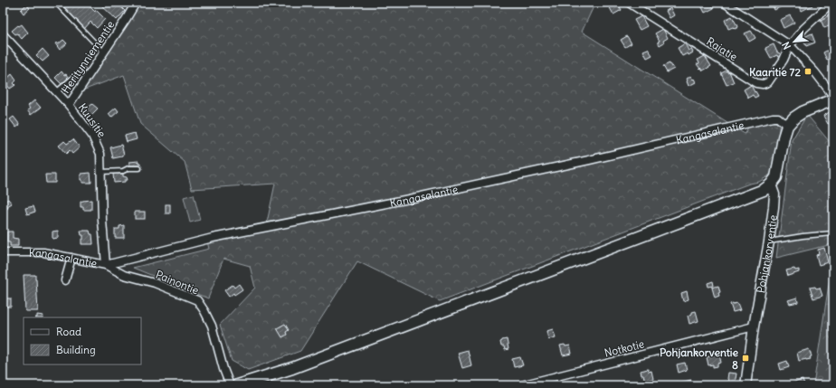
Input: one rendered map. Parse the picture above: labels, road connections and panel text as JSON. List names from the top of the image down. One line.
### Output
{"streets":{"street":["Rajatie","Heritynniementie","Kuusitie","Kangasalantie","Pohjankorventie","Painontie","Notkotie"]},"crossings":[["Heritynniementie","Kuusitie"],["Kuusitie","Kangasalantie"],["Kuusitie","Painontie"],["Kangasalantie","Painontie"],["Pohjankorventie","Notkotie"]],"places":{"transit":["Kaaritie 72","Pohjankorventie 8"]},"legend":["Road","Building"],"north":"bottom left"}
